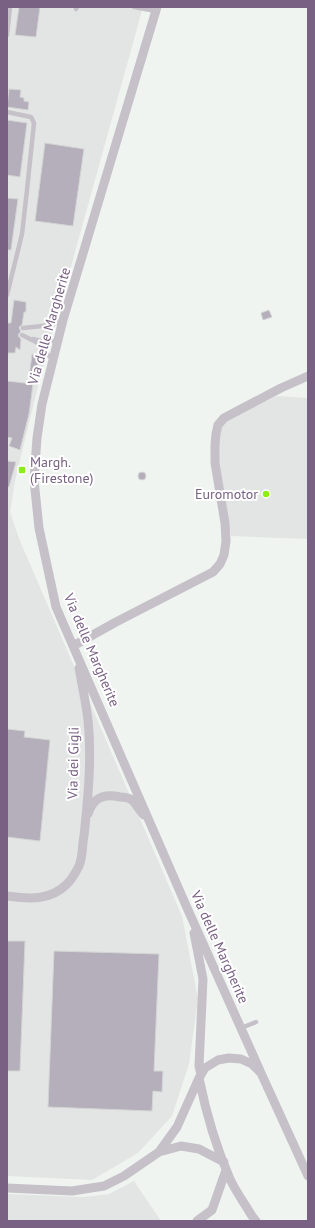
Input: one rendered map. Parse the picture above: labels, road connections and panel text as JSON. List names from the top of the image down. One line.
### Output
{"streets":{"street":["Via delle Margherite","Via dei Gigli"]},"crossings":[["Via delle Margherite","Via dei Gigli"]],"places":{"transit":["Margh. (Firestone)"],"other":["Euromotor"]}}
